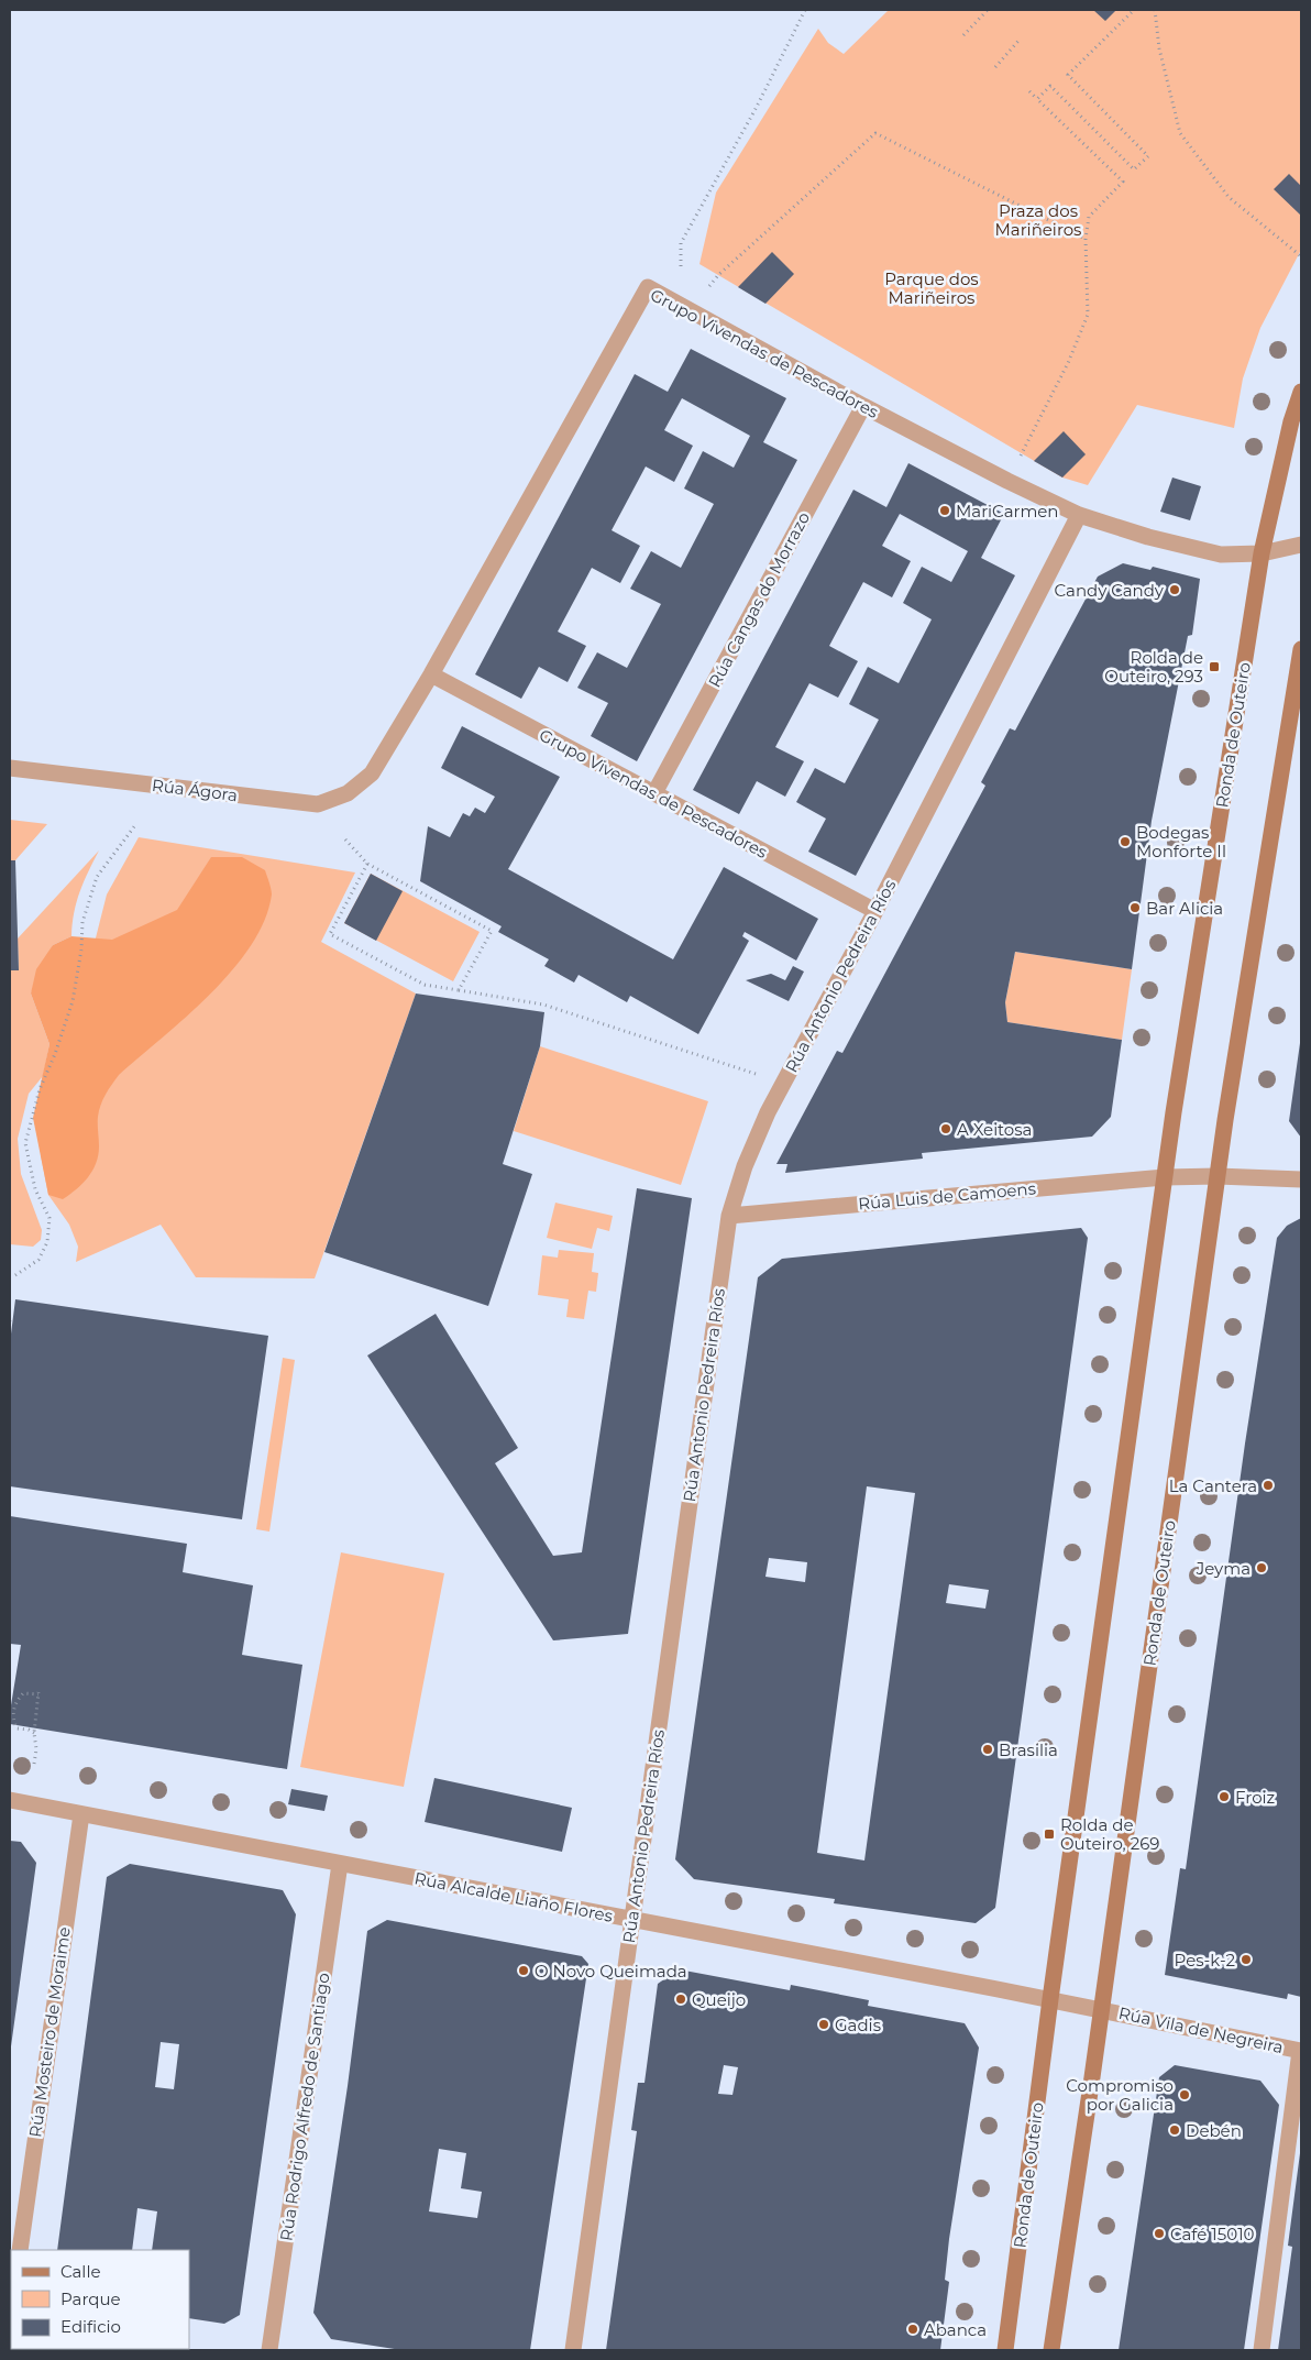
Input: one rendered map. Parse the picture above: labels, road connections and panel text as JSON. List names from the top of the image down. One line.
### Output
{"streets":{"main road":["Ronda de Outeiro"],"street":["Grupo Vivendas de Pescadores","Rúa Cangas do Morrazo","Rúa Ágora","Rúa Antonio Pedreira Ríos","Rúa Luis de Camoens","Rúa Alcalde Liaño Flores","Rúa Vila de Negreira","Rúa Mosteiro de Moraime","Rúa Rodrigo Alfredo de Santiago"]},"crossings":[["Grupo Vivendas de Pescadores","Rúa Cangas do Morrazo"],["Grupo Vivendas de Pescadores","Ronda de Outeiro"],["Grupo Vivendas de Pescadores","Rúa Ágora"],["Grupo Vivendas de Pescadores","Rúa Antonio Pedreira Ríos"],["Ronda de Outeiro","Rúa Luis de Camoens"],["Ronda de Outeiro","Rúa Alcalde Liaño Flores"],["Ronda de Outeiro","Rúa Vila de Negreira"],["Rúa Antonio Pedreira Ríos","Rúa Luis de Camoens"],["Rúa Antonio Pedreira Ríos","Rúa Alcalde Liaño Flores"],["Rúa Alcalde Liaño Flores","Rúa Mosteiro de Moraime"],["Rúa Alcalde Liaño Flores","Rúa Rodrigo Alfredo de Santiago"]],"parks":["Praza dos Mariñeiros","Parque dos Mariñeiros"],"places":{"other":["MariCarmen","Candy Candy","Bodegas Monforte II","Bar Alicia","A Xeitosa","La Cantera","Jeyma","Brasilia","Froiz","Pes-k-2","O Novo Queimada","Queijo","Gadis","Compromiso por Galicia","Debén","Café 15010","Abanca"],"transit":["Rolda de Outeiro, 293","Rolda de Outeiro, 269"]},"legend":["Calle","Parque","Edificio"]}
